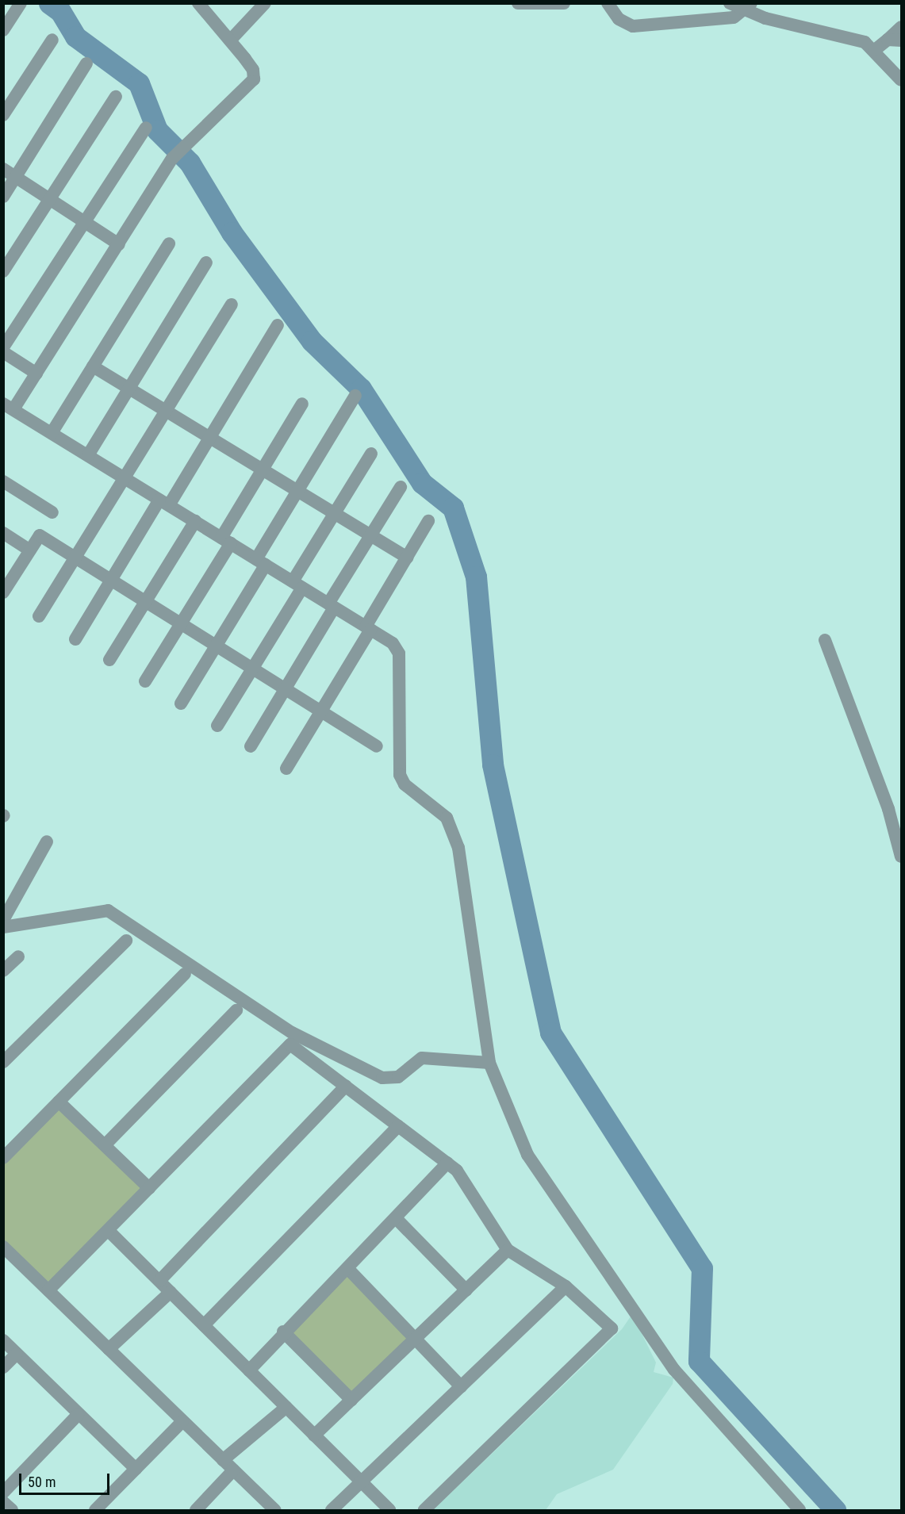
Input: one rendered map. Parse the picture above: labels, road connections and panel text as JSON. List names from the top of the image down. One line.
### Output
{"scale_bar":"50 m"}
